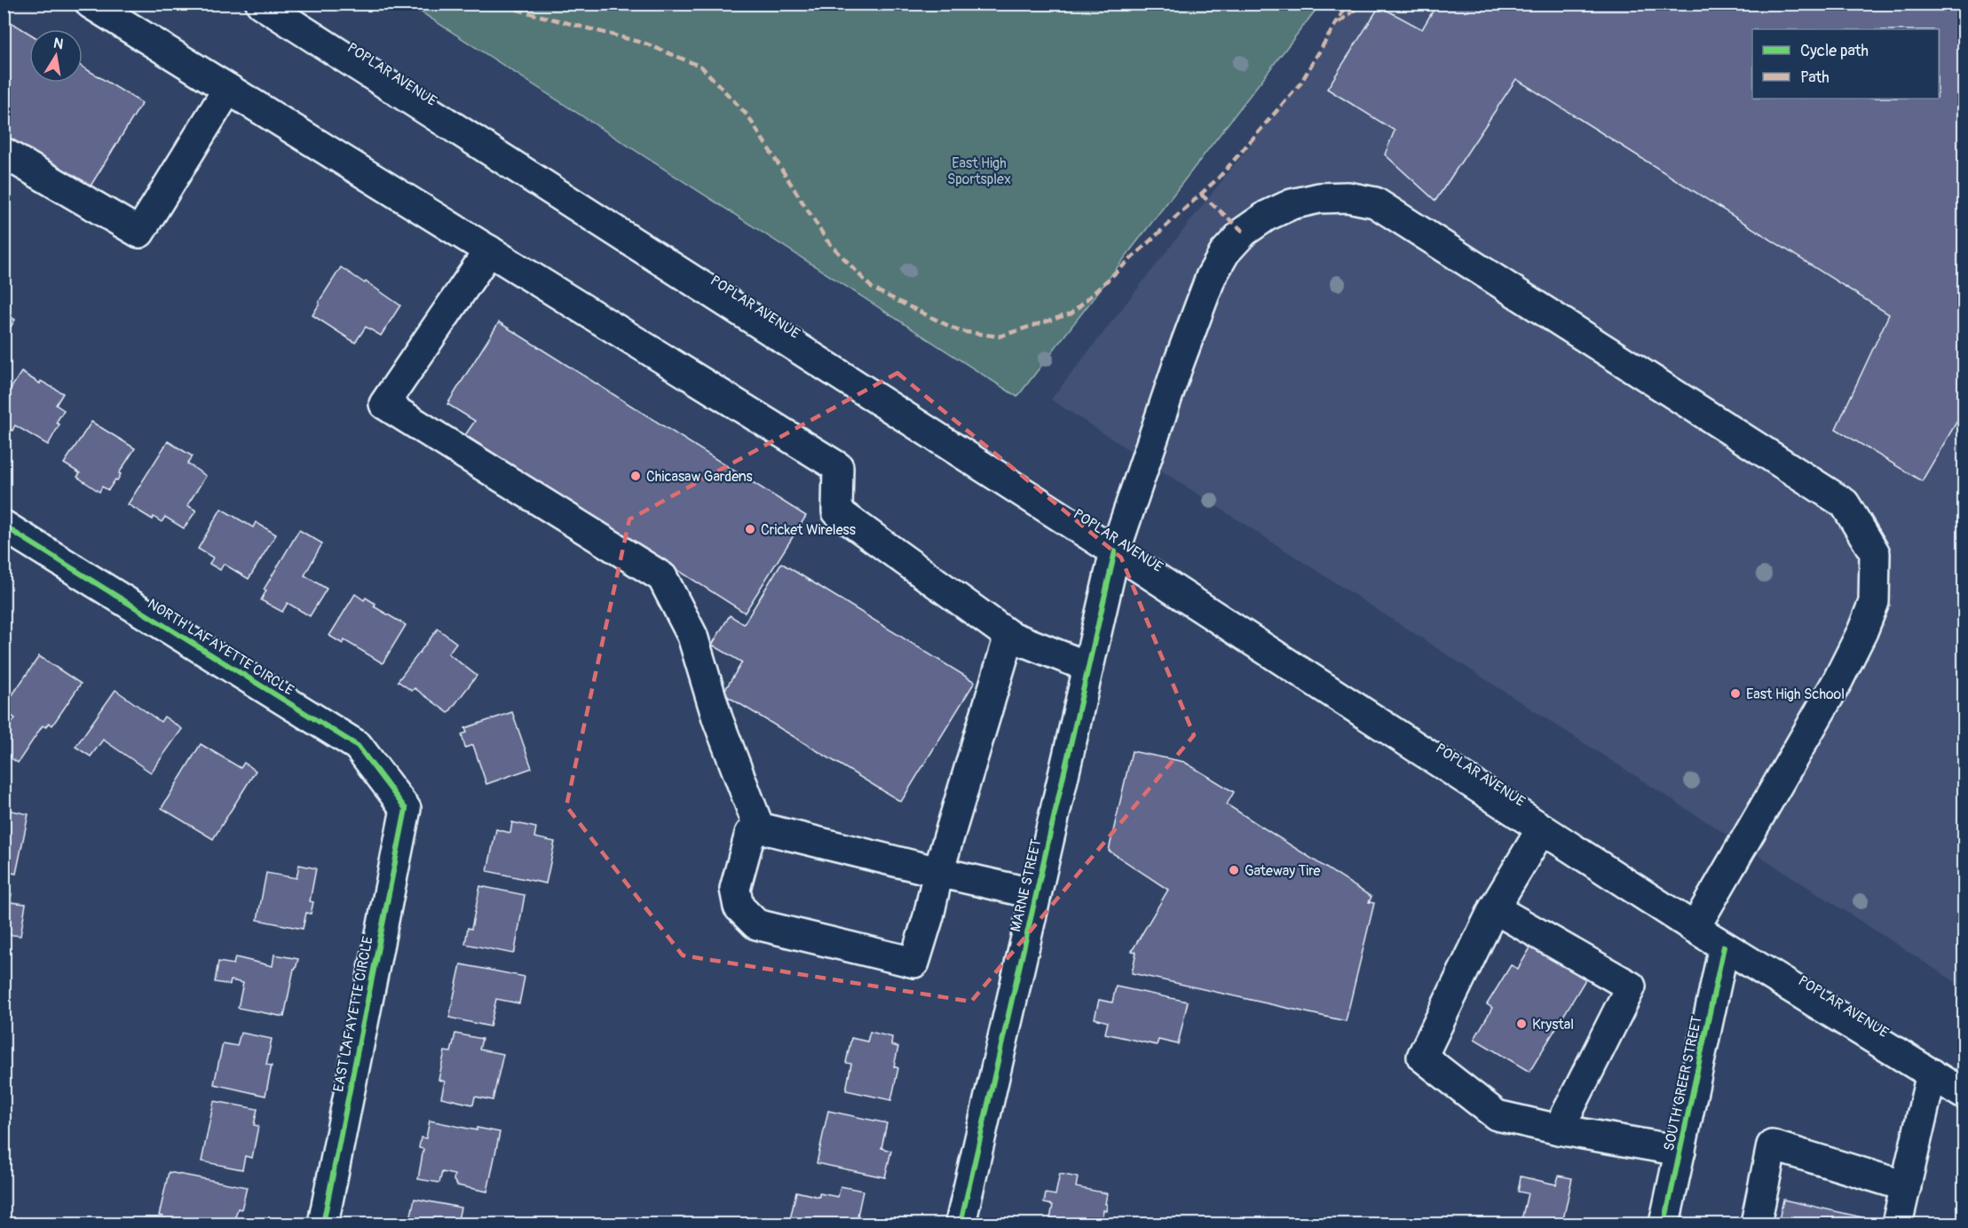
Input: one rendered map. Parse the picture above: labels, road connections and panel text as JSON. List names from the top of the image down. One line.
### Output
{"streets":{"main road":["POPLAR AVENUE","NORTH LAFAYETTE CIRCLE","MARNE STREET","EAST LAFAYETTE CIRCLE","SOUTH GREER STREET"]},"crossings":[["POPLAR AVENUE","MARNE STREET"],["POPLAR AVENUE","SOUTH GREER STREET"],["NORTH LAFAYETTE CIRCLE","EAST LAFAYETTE CIRCLE"]],"parks":["East High Sportsplex"],"places":["Chicasaw Gardens","Cricket Wireless","East High School","Gateway Tire","Krystal"],"legend":["Cycle path","Path"],"north":"top"}
